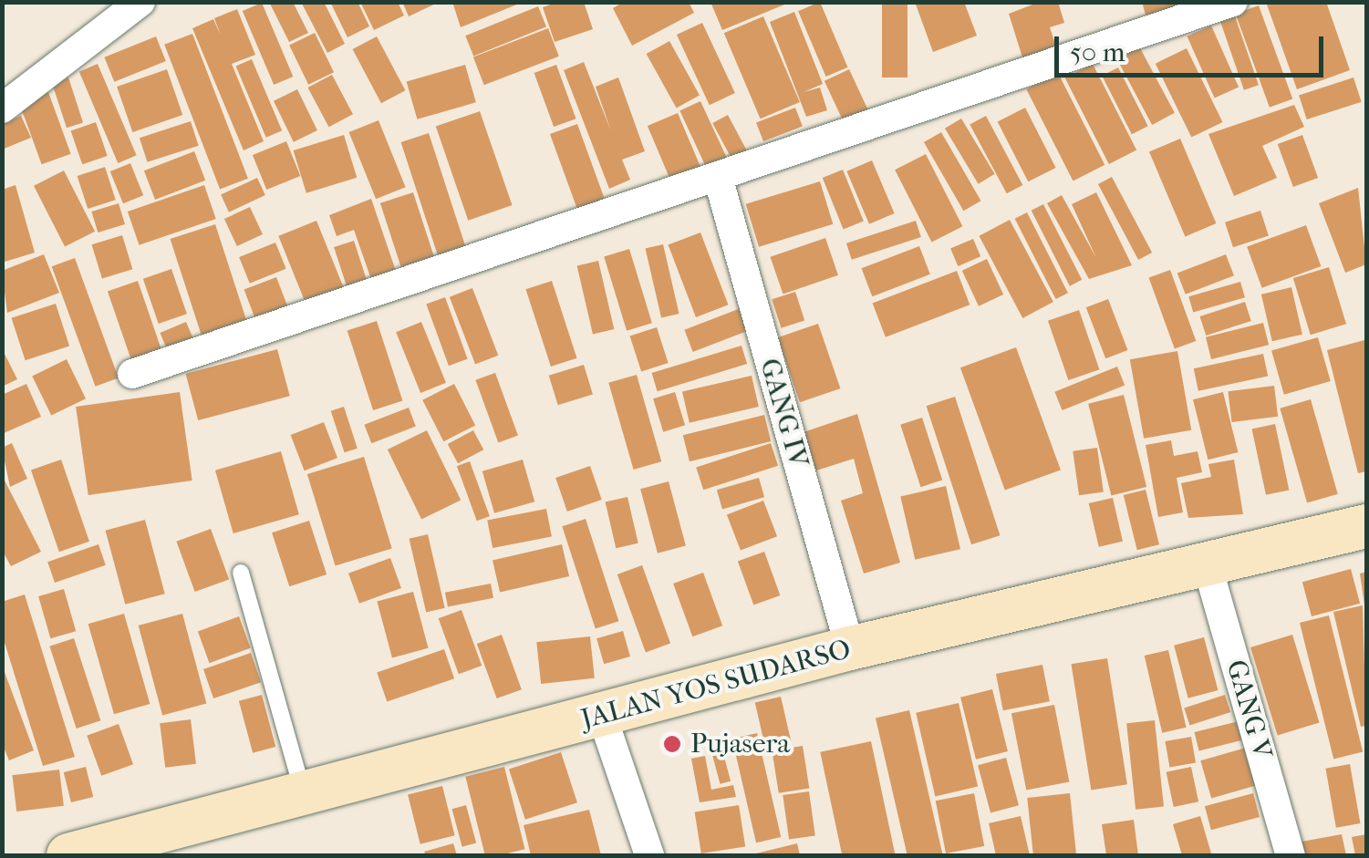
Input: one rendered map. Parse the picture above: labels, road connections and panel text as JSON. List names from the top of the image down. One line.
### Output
{"streets":{"main road":["JALAN YOS SUDARSO"],"street":["GANG IV","GANG V"]},"crossings":[["GANG IV","JALAN YOS SUDARSO"],["JALAN YOS SUDARSO","GANG V"]],"places":["Pujasera"],"scale_bar":"50 m"}
